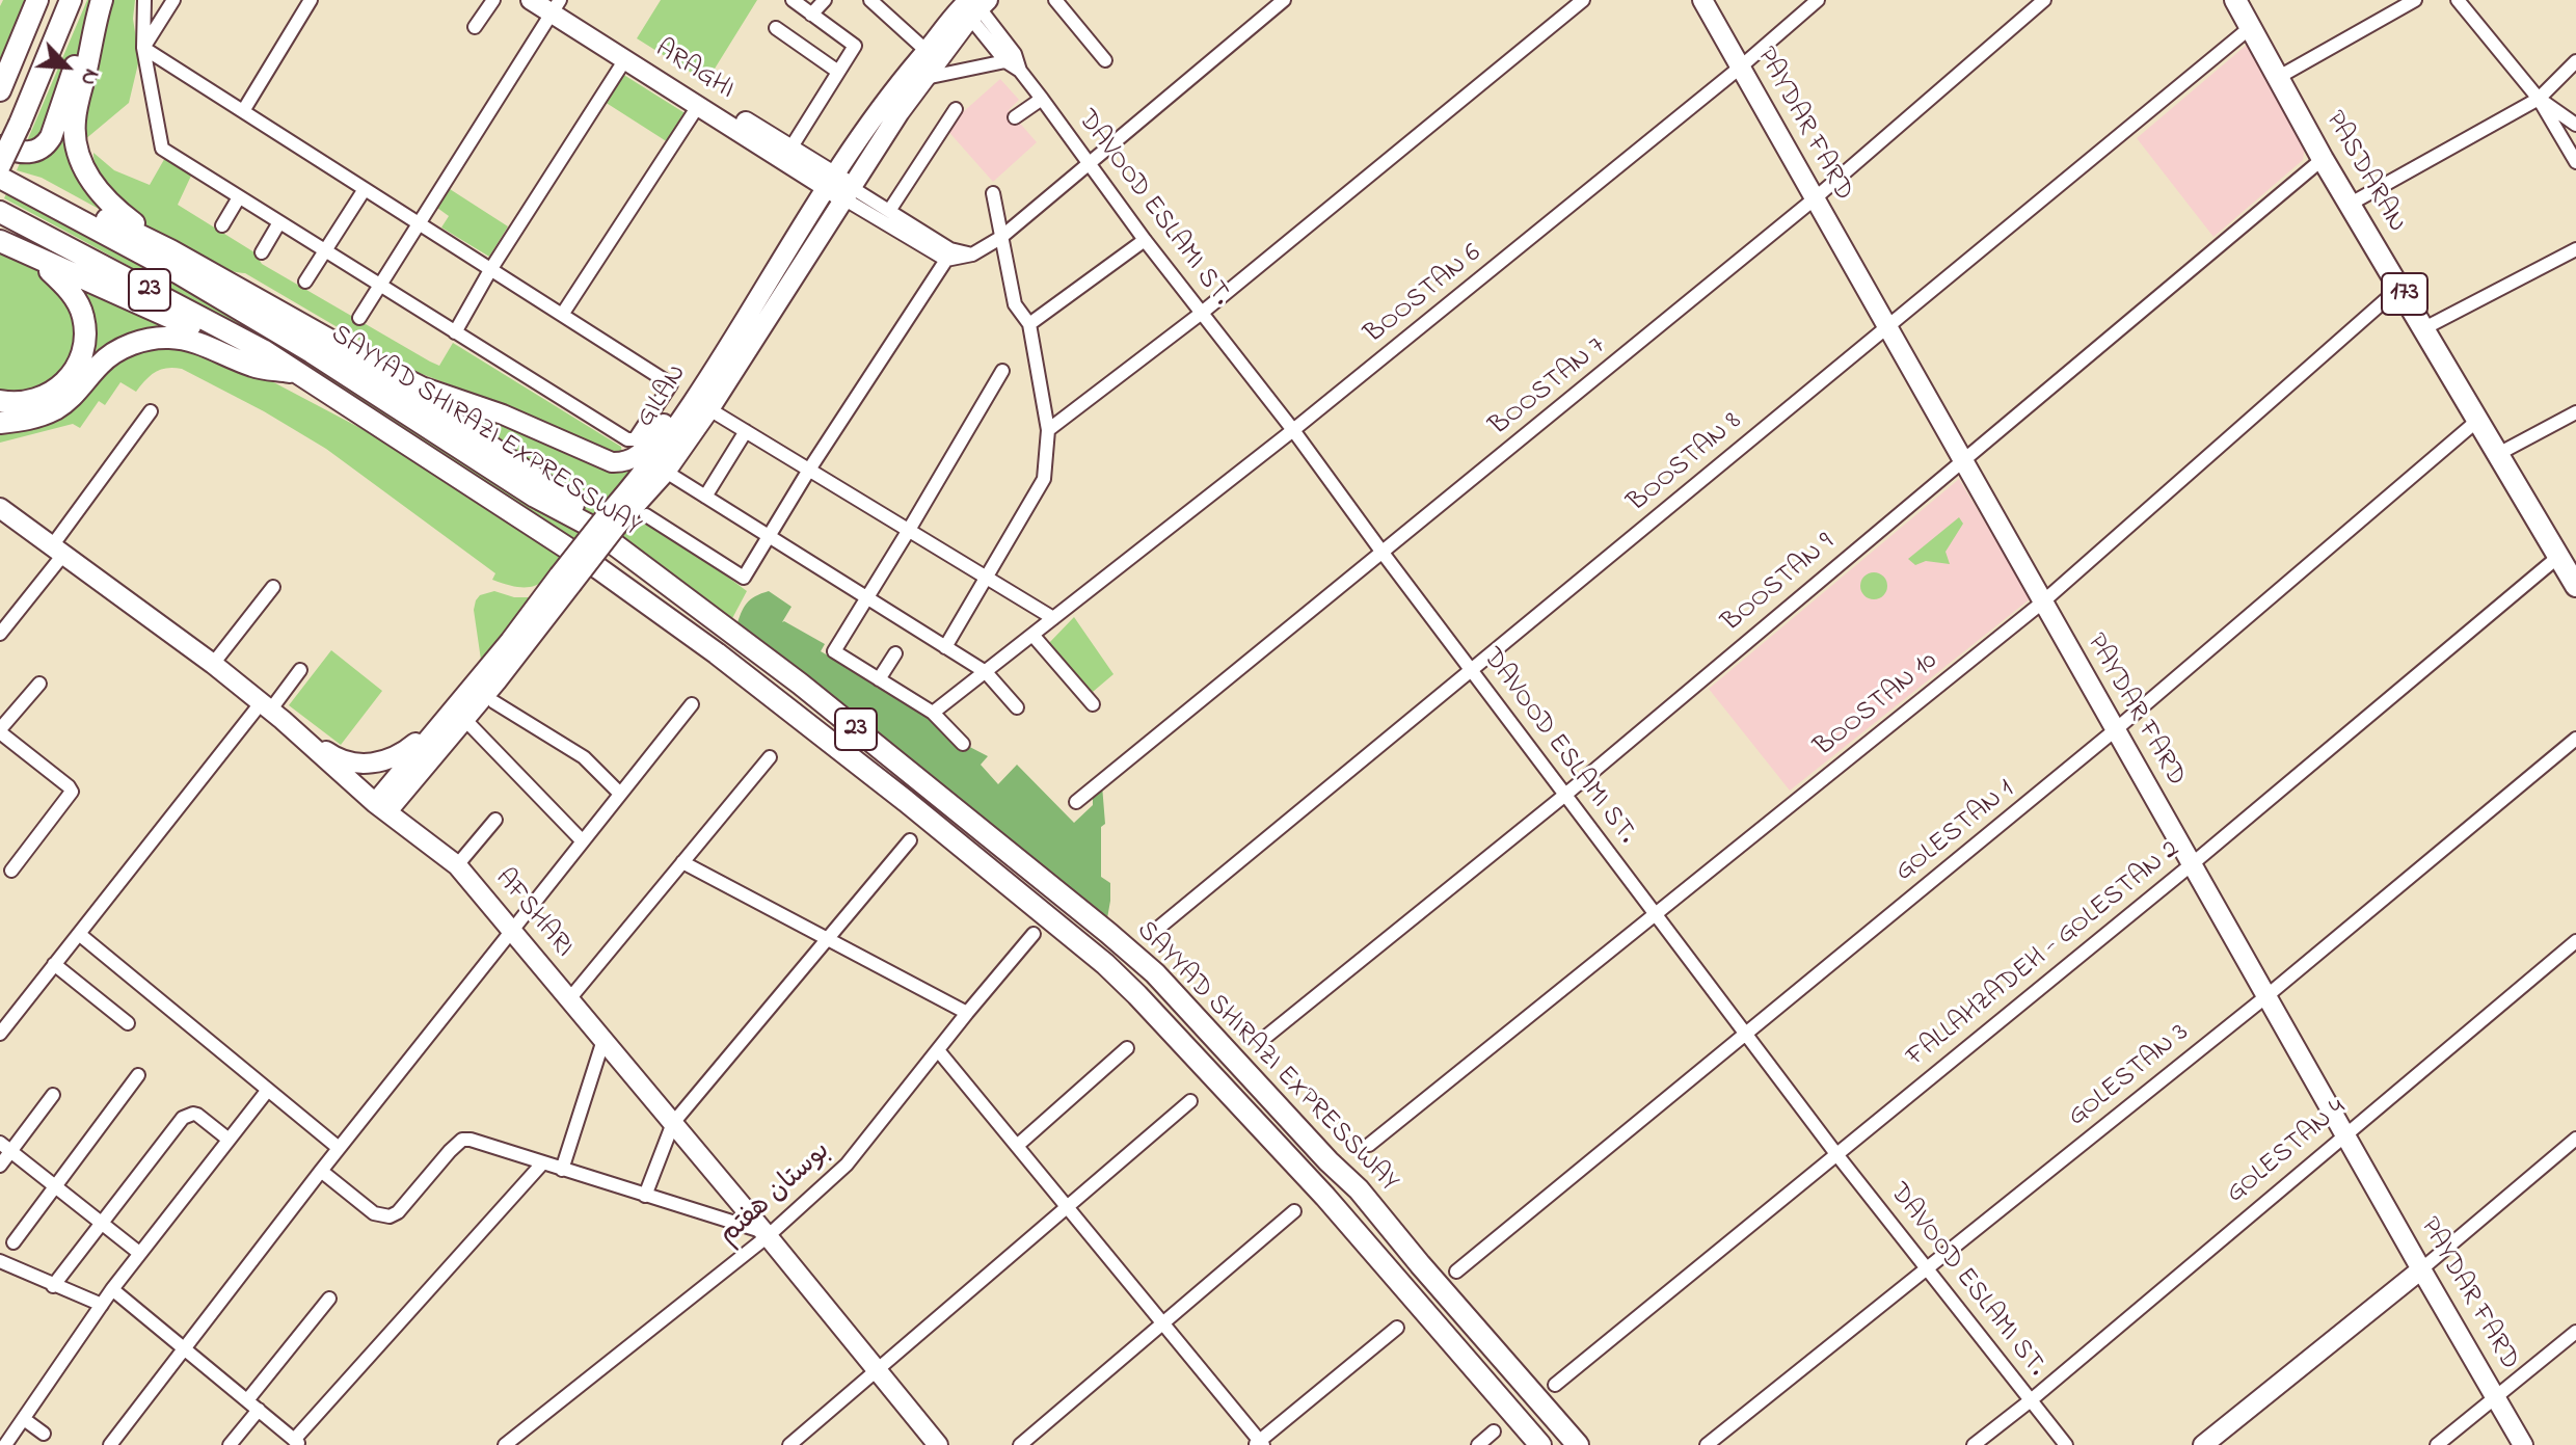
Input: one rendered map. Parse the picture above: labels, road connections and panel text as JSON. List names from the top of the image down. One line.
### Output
{"streets":{"main road":["ARAGHI","PAYDAR FARD","PASDARAN","23","173","GILAN","SAYYAD SHIRAZI EXPRESSWAY","AFSHARI"],"street":["DAVOOD ESLAMI ST.","BOOSTAN 6","BOOSTAN 7","BOOSTAN 8","BOOSTAN 9","BOOSTAN 10","GOLESTAN 1","FALLAHZADEH - GOLESTAN 2","GOLESTAN 3","GOLESTAN 4","بوستان هفتم"]},"crossings":[["ARAGHI","GILAN"],["PAYDAR FARD","BOOSTAN 6"],["PAYDAR FARD","BOOSTAN 7"],["PAYDAR FARD","BOOSTAN 8"],["PAYDAR FARD","BOOSTAN 9"],["PAYDAR FARD","BOOSTAN 10"],["PAYDAR FARD","GOLESTAN 1"],["PAYDAR FARD","FALLAHZADEH - GOLESTAN 2"],["PAYDAR FARD","GOLESTAN 3"],["PAYDAR FARD","GOLESTAN 4"],["PASDARAN","BOOSTAN 8"],["PASDARAN","BOOSTAN 9"],["PASDARAN","BOOSTAN 10"],["PASDARAN","GOLESTAN 1"],["PASDARAN","FALLAHZADEH - GOLESTAN 2"],["DAVOOD ESLAMI ST.","BOOSTAN 6"],["DAVOOD ESLAMI ST.","BOOSTAN 7"],["DAVOOD ESLAMI ST.","GILAN"],["DAVOOD ESLAMI ST.","BOOSTAN 8"],["DAVOOD ESLAMI ST.","BOOSTAN 9"],["DAVOOD ESLAMI ST.","BOOSTAN 10"],["DAVOOD ESLAMI ST.","GOLESTAN 1"],["DAVOOD ESLAMI ST.","FALLAHZADEH - GOLESTAN 2"],["DAVOOD ESLAMI ST.","GOLESTAN 3"],["DAVOOD ESLAMI ST.","GOLESTAN 4"],["GILAN","SAYYAD SHIRAZI EXPRESSWAY"],["GILAN","AFSHARI"],["AFSHARI","بوستان هفتم"]],"north":"bottom right"}
